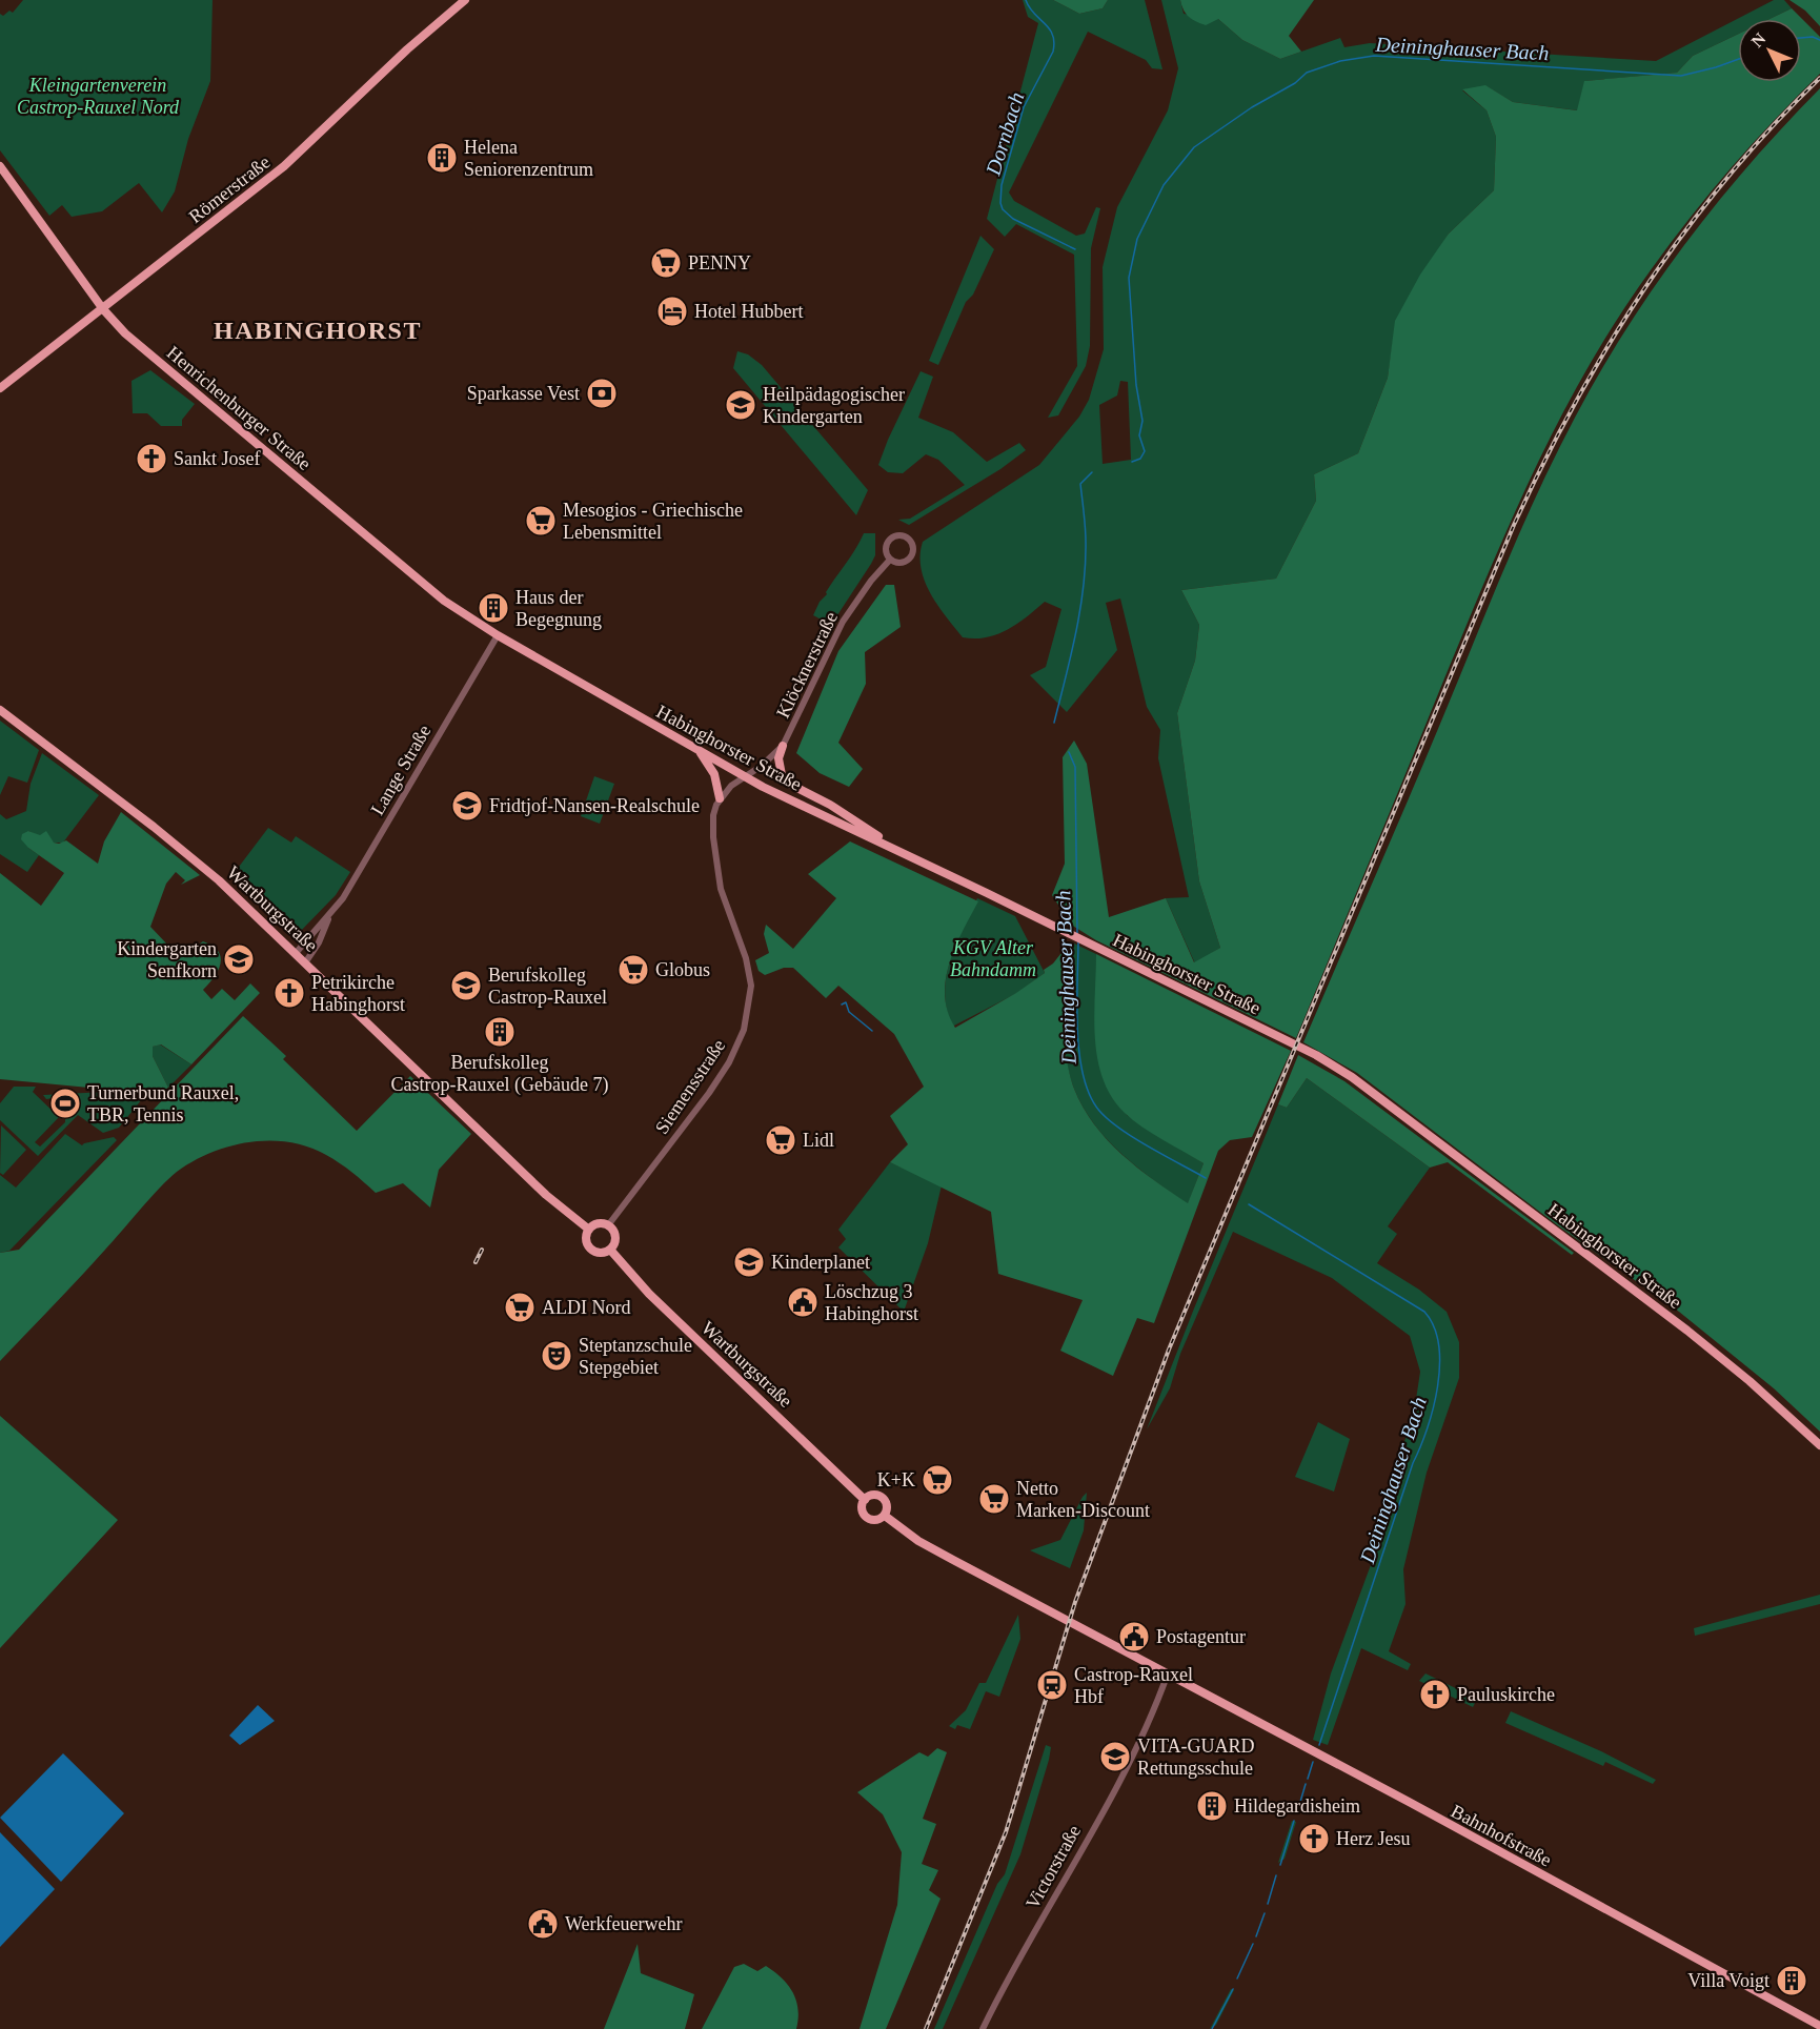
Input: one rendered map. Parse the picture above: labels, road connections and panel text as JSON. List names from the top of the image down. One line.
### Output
{"streets":{"main road":["Römerstraße","Henrichenburger Straße","Habinghorster Straße","Wartburgstraße","Bahnhofstraße"],"street":["Klöcknerstraße","Lange Straße","Siemensstraße","Victorstraße"]},"crossings":[["Römerstraße","Henrichenburger Straße"],["Henrichenburger Straße","Habinghorster Straße"],["Henrichenburger Straße","Lange Straße"],["Klöcknerstraße","Habinghorster Straße"],["Habinghorster Straße","Lange Straße"],["Lange Straße","Wartburgstraße"],["Wartburgstraße","Siemensstraße"],["Wartburgstraße","Bahnhofstraße"],["Bahnhofstraße","Victorstraße"]],"districts":["HABINGHORST"],"water":["Deininghauser Bach","Dornbach"],"parks":["Kleingartenverein Castrop-Rauxel Nord","KGV Alter Bahndamm"],"places":{"building":["Helena Seniorenzentrum","Haus der Begegnung","Berufskolleg Castrop-Rauxel (Gebäude 7)","Hildegardisheim","Villa Voigt"],"supermarket":["PENNY","Mesogios - Griechische Lebensmittel","Globus","Lidl","ALDI Nord","K+K","Netto Marken-Discount"],"hotel":["Hotel Hubbert"],"bank":["Sparkasse Vest"],"school or university":["Heilpädagogischer Kindergarten","Fridtjof-Nansen-Realschule","Kindergarten Senfkorn","Berufskolleg Castrop-Rauxel","Kinderplanet","VITA-GUARD Rettungsschule"],"church":["Sankt Josef","Petrikirche Habinghorst","Pauluskirche","Herz Jesu"],"sports":["Turnerbund Rauxel, TBR, Tennis"],"public building":["Löschzug 3 Habinghorst","Postagentur","Werkfeuerwehr"],"theatre":["Steptanzschule Stepgebiet"],"station":["Castrop-Rauxel Hbf"]},"north":"top left"}
